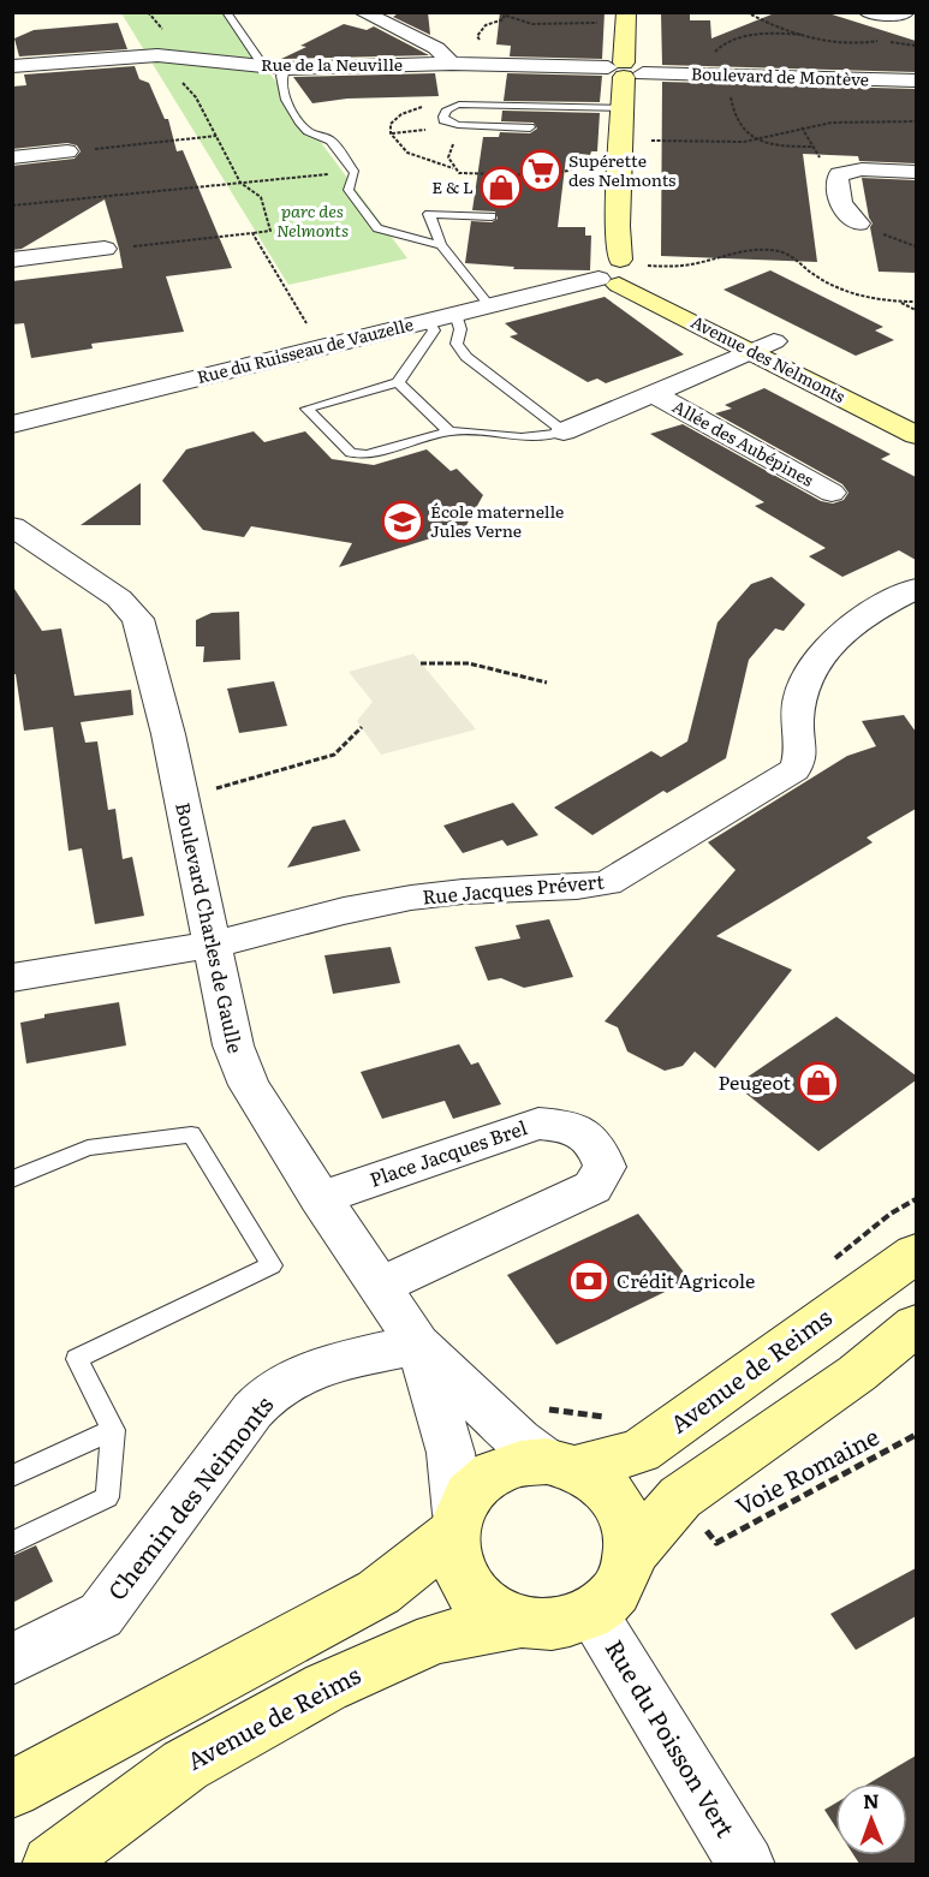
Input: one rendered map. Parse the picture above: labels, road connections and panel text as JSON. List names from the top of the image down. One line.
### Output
{"streets":{"street":["Rue de la Neuville","Boulevard de Montève","Rue du Ruisseau de Vauzelle","Avenue des Nelmonts","Allée des Aubépines","Rue Jacques Prévert","Boulevard Charles de Gaulle","Place Jacques Brel","Avenue de Reims","Chemin des Neimonts","Rue du Poisson Vert"],"path":["Voie Romaine"]},"crossings":[["Rue de la Neuville","Boulevard de Montève"],["Rue du Ruisseau de Vauzelle","Avenue des Nelmonts"],["Avenue des Nelmonts","Allée des Aubépines"],["Rue Jacques Prévert","Boulevard Charles de Gaulle"],["Boulevard Charles de Gaulle","Place Jacques Brel"],["Boulevard Charles de Gaulle","Avenue de Reims"],["Boulevard Charles de Gaulle","Chemin des Neimonts"],["Boulevard Charles de Gaulle","Rue du Poisson Vert"],["Avenue de Reims","Rue du Poisson Vert"]],"parks":["parc des Nelmonts"],"places":{"supermarket":["Supérette des Nelmonts"],"shop":["E & L","Peugeot"],"school or university":["École maternelle Jules Verne"],"bank":["Crédit Agricole"]},"north":"top"}
